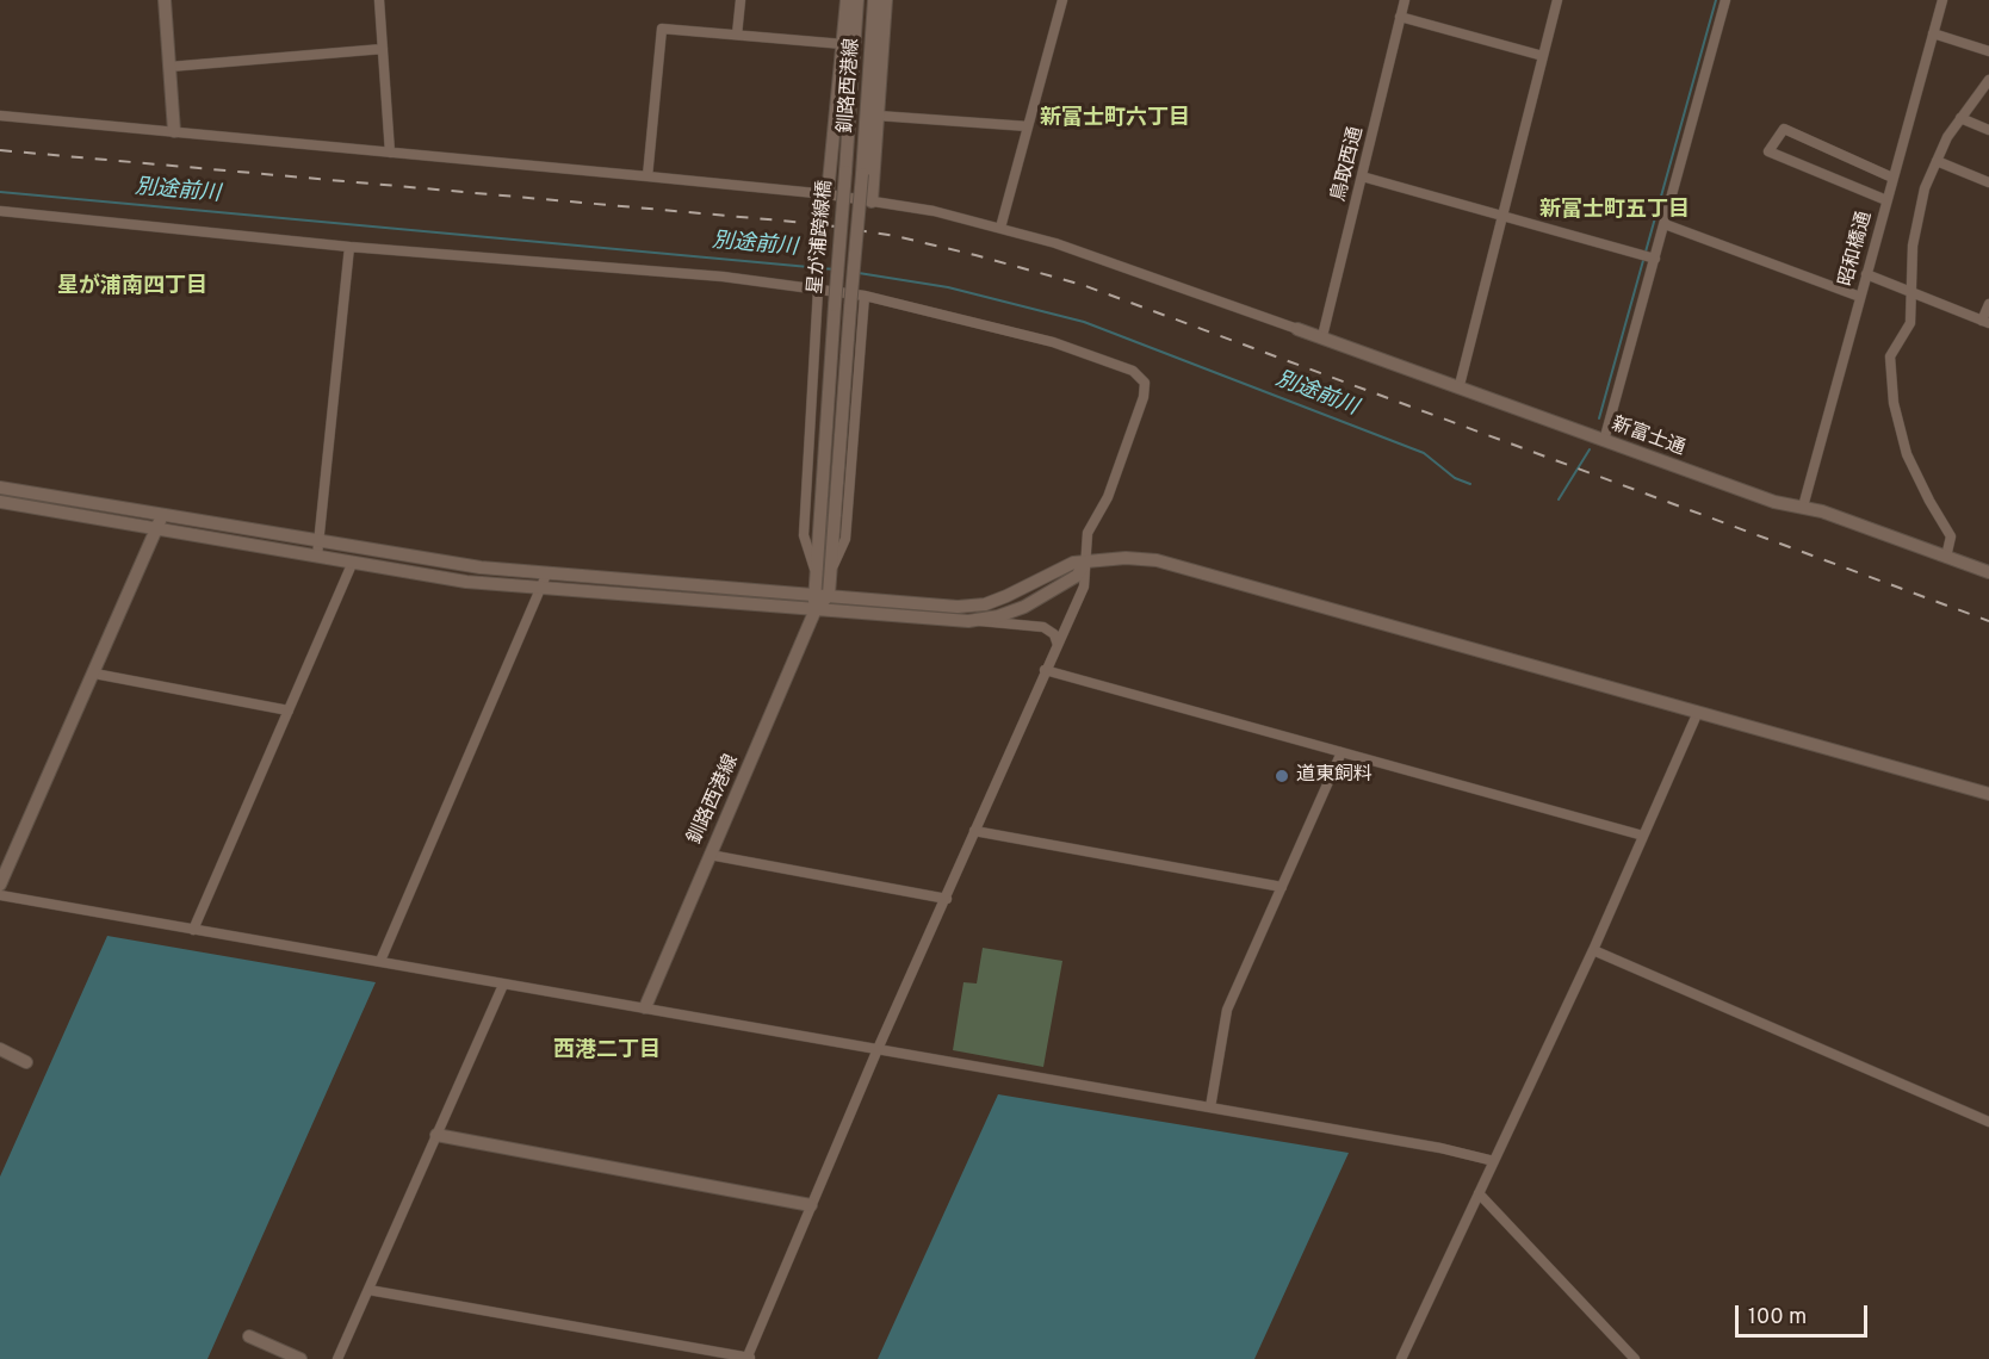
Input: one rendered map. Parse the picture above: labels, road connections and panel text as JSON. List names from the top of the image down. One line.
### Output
{"streets":{"street":["釧路西港線","鳥取西通","星が浦跨線橋","昭和橋通","新富士通"]},"crossings":[["釧路西港線","星が浦跨線橋"],["鳥取西通","新富士通"],["昭和橋通","新富士通"]],"districts":["新富士町六丁目","新富士町五丁目","星が浦南四丁目","西港二丁目"],"water":["別途前川"],"places":["道東飼料"],"scale_bar":"100 m"}
